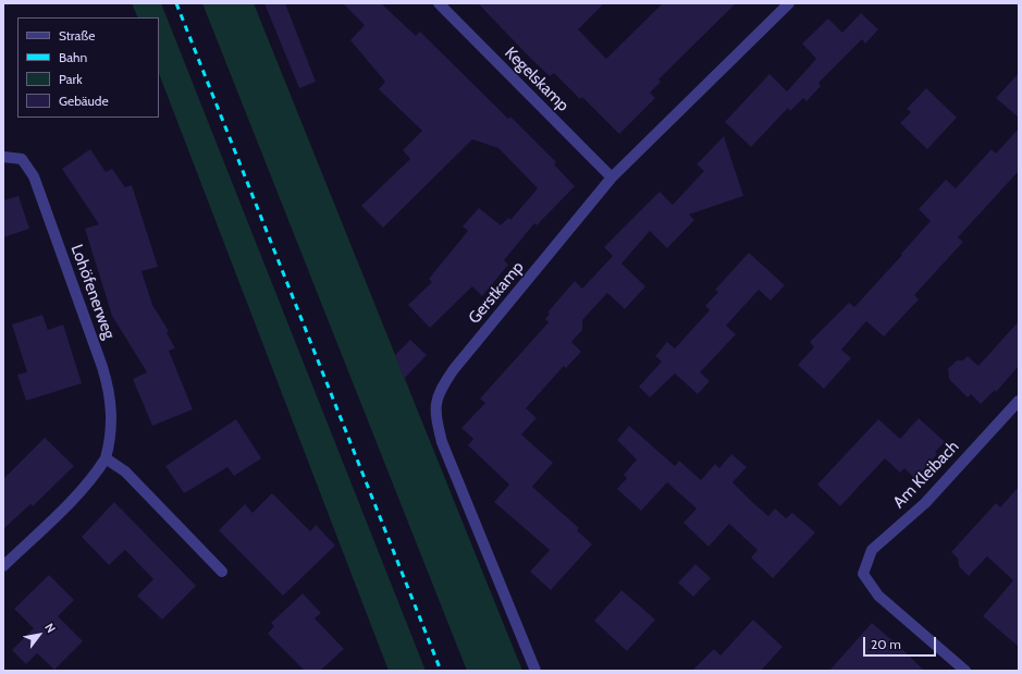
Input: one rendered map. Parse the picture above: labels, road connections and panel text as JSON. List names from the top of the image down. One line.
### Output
{"streets":{"street":["Kegelskamp","Lohöfenerweg","Gerstkamp","Am Kleibach"]},"crossings":[["Kegelskamp","Gerstkamp"]],"legend":["Straße","Bahn","Park","Gebäude"],"scale_bar":"20 m","north":"top right"}
